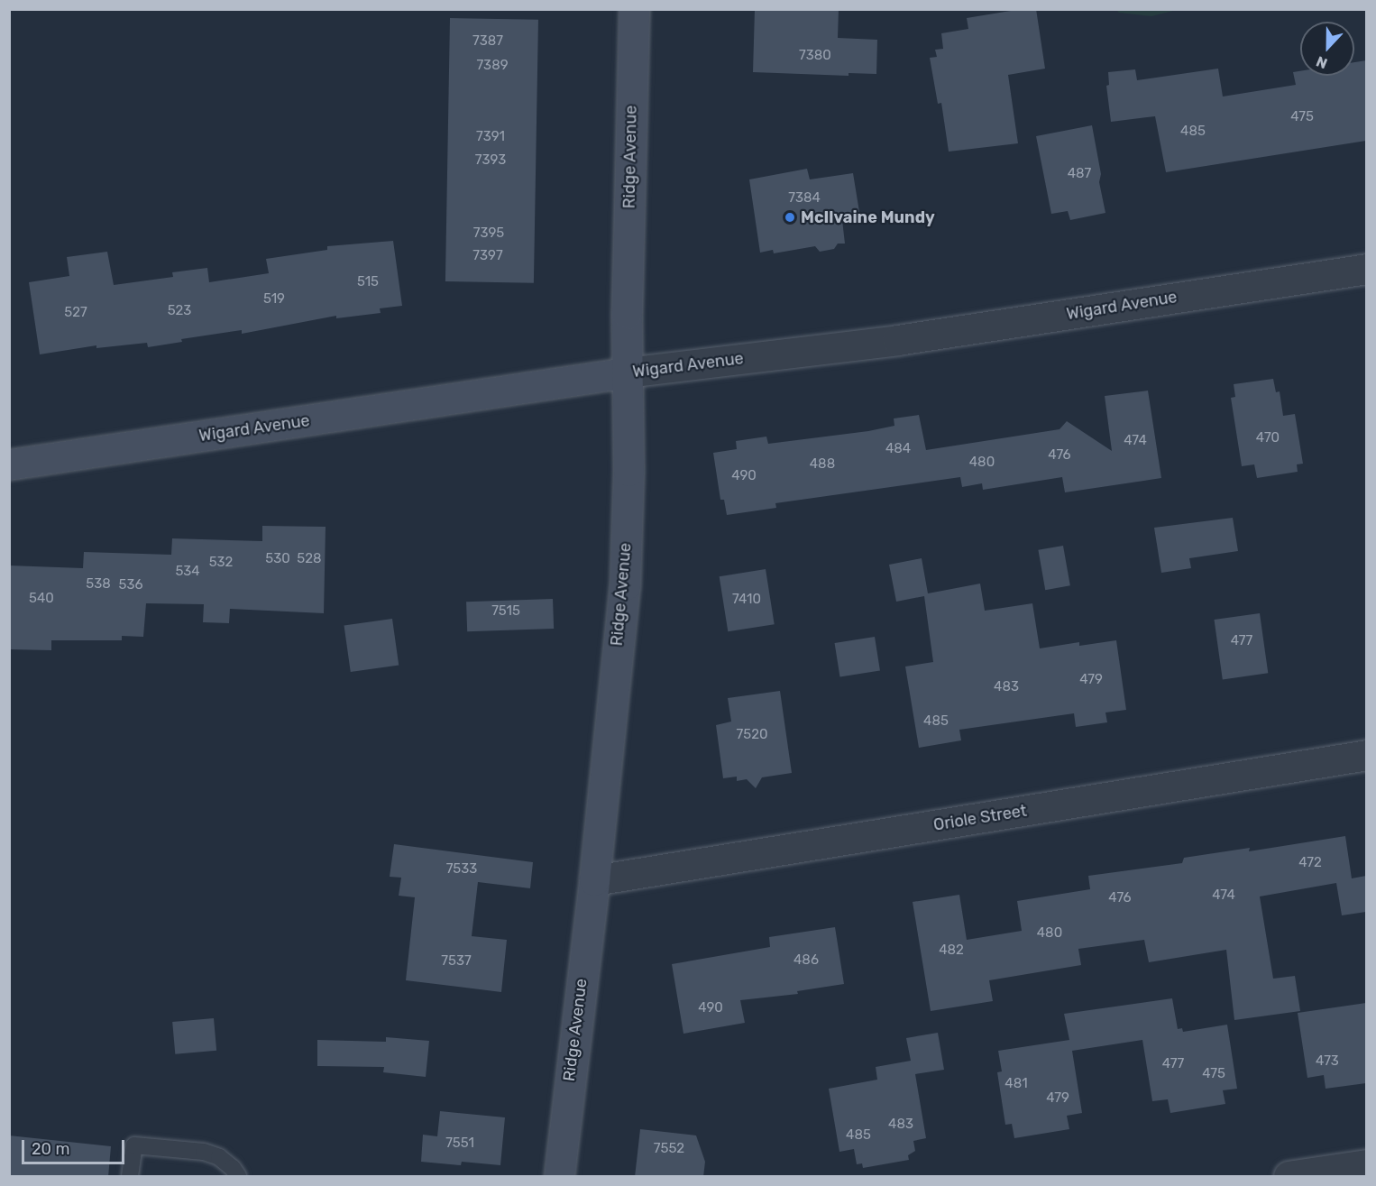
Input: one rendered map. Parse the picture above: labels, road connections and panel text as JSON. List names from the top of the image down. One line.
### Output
{"streets":{"main road":["Ridge Avenue","Wigard Avenue"],"street":["Oriole Street"]},"crossings":[["Ridge Avenue","Wigard Avenue"],["Ridge Avenue","Oriole Street"]],"places":["McIlvaine Mundy"],"house_numbers":["7387","7380","7389","475","485","7391","7393","487","7384","7395","7397","515","519","523","527","470","474","484","476","480","488","490","530","528","532","534","538","536","540","7410","7515","477","479","483","485","7520","472","7533","474","476","480","482","486","7537","490","473","477","475","481","479","483","485","7551","7552"],"scale_bar":"20 m","north":"bottom"}
